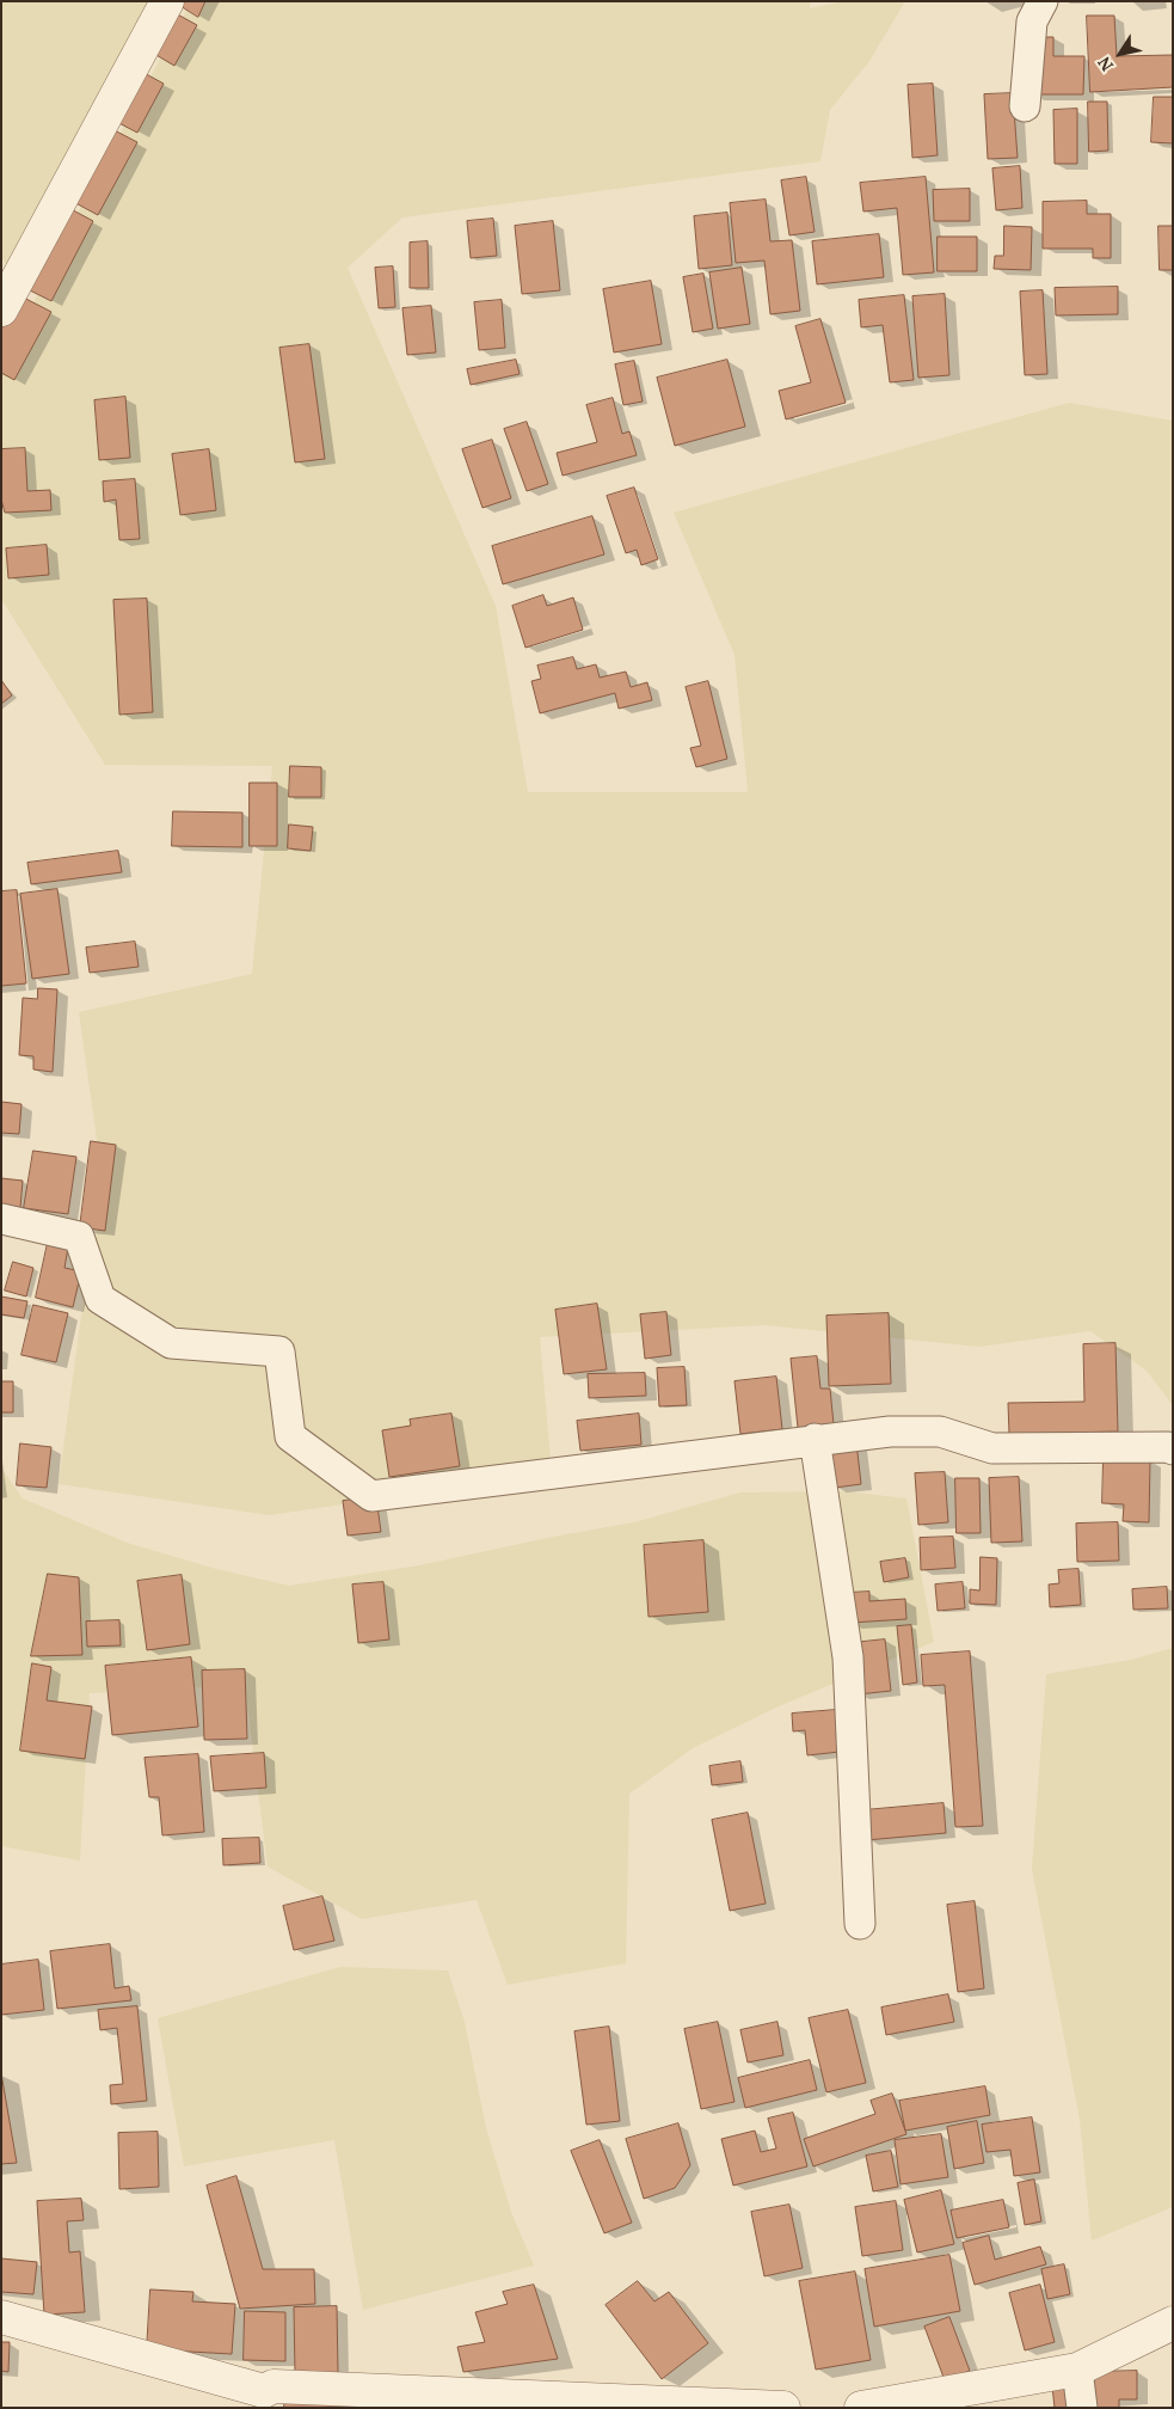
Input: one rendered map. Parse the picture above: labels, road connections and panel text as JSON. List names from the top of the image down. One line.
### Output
{"north":"bottom left"}
